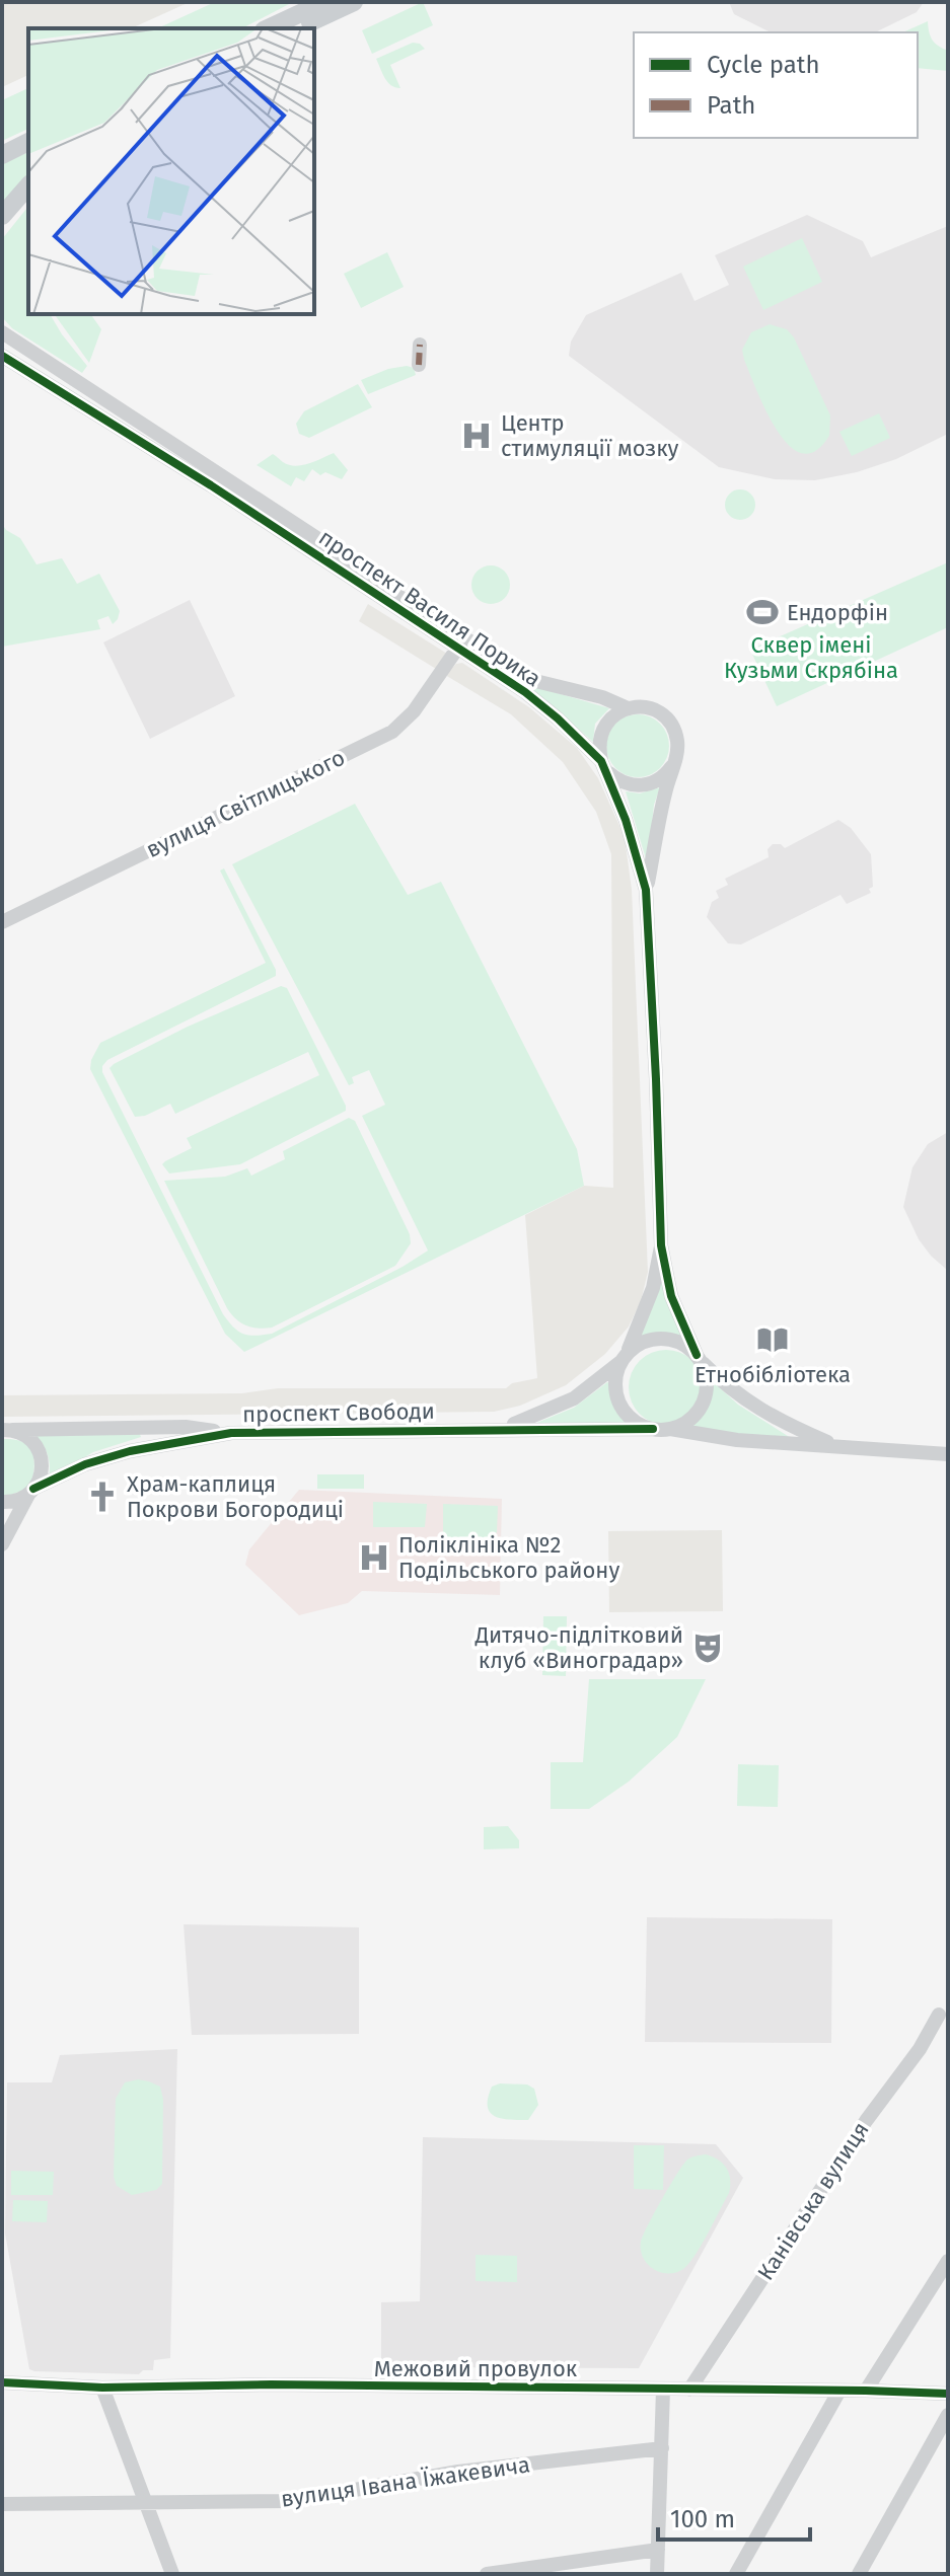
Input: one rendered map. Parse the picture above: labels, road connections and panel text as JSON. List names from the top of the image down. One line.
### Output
{"streets":{"street":["проспект Василя Порика","вулиця Світлицького","проспект Свободи","Канівська вулиця","Межовий провулок","вулиця Івана Їжакевича"]},"crossings":[["проспект Василя Порика","вулиця Світлицького"],["проспект Василя Порика","проспект Свободи"],["Канівська вулиця","Межовий провулок"]],"parks":["Сквер імені Кузьми Скрябіна"],"places":{"hospital":["Центр стимуляції мозку","Поліклініка №2 Подільського району"],"sports":["Ендорфін"],"library":["Етнобібліотека"],"church":["Храм-каплиця Покрови Богородиці"],"theatre":["Дитячо-підлітковий клуб «Виноградар»"]},"legend":["Cycle path","Path"],"scale_bar":"100 m"}
